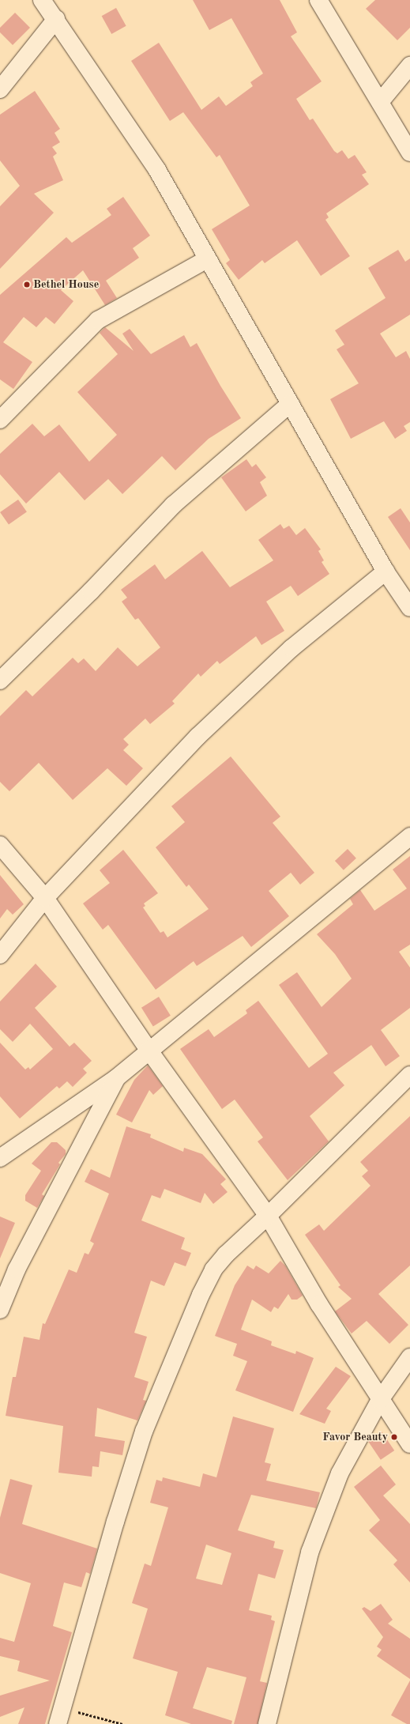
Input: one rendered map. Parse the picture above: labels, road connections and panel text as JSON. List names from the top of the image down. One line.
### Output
{"places":["Bethel House","Favor Beauty"]}
